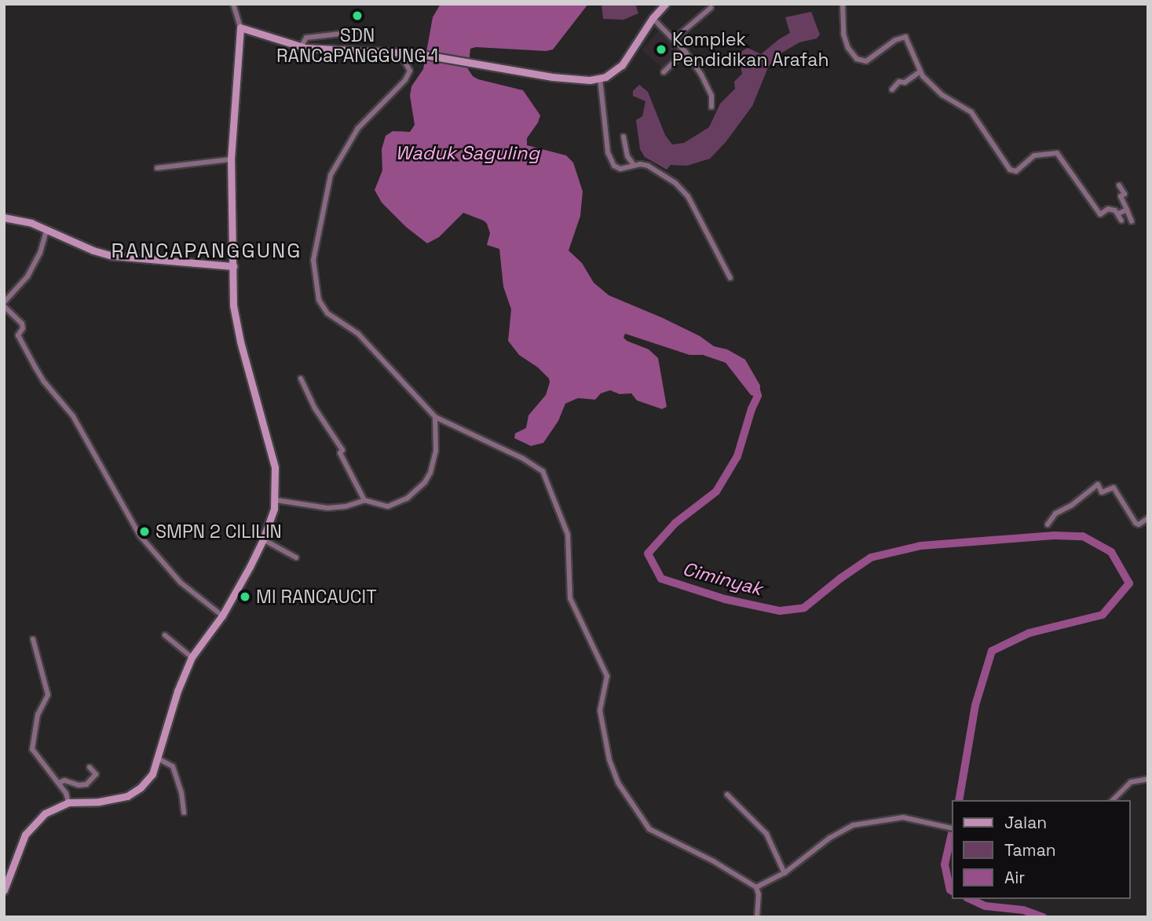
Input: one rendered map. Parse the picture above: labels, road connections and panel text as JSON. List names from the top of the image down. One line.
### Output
{"districts":["RANCAPANGGUNG"],"water":["Waduk Saguling","Ciminyak"],"places":["SDN RANCaPANGGUNG 1","Komplek Pendidikan Arafah","SMPN 2 CILILIN","MI RANCAUCIT"],"legend":["Jalan","Taman","Air"]}
